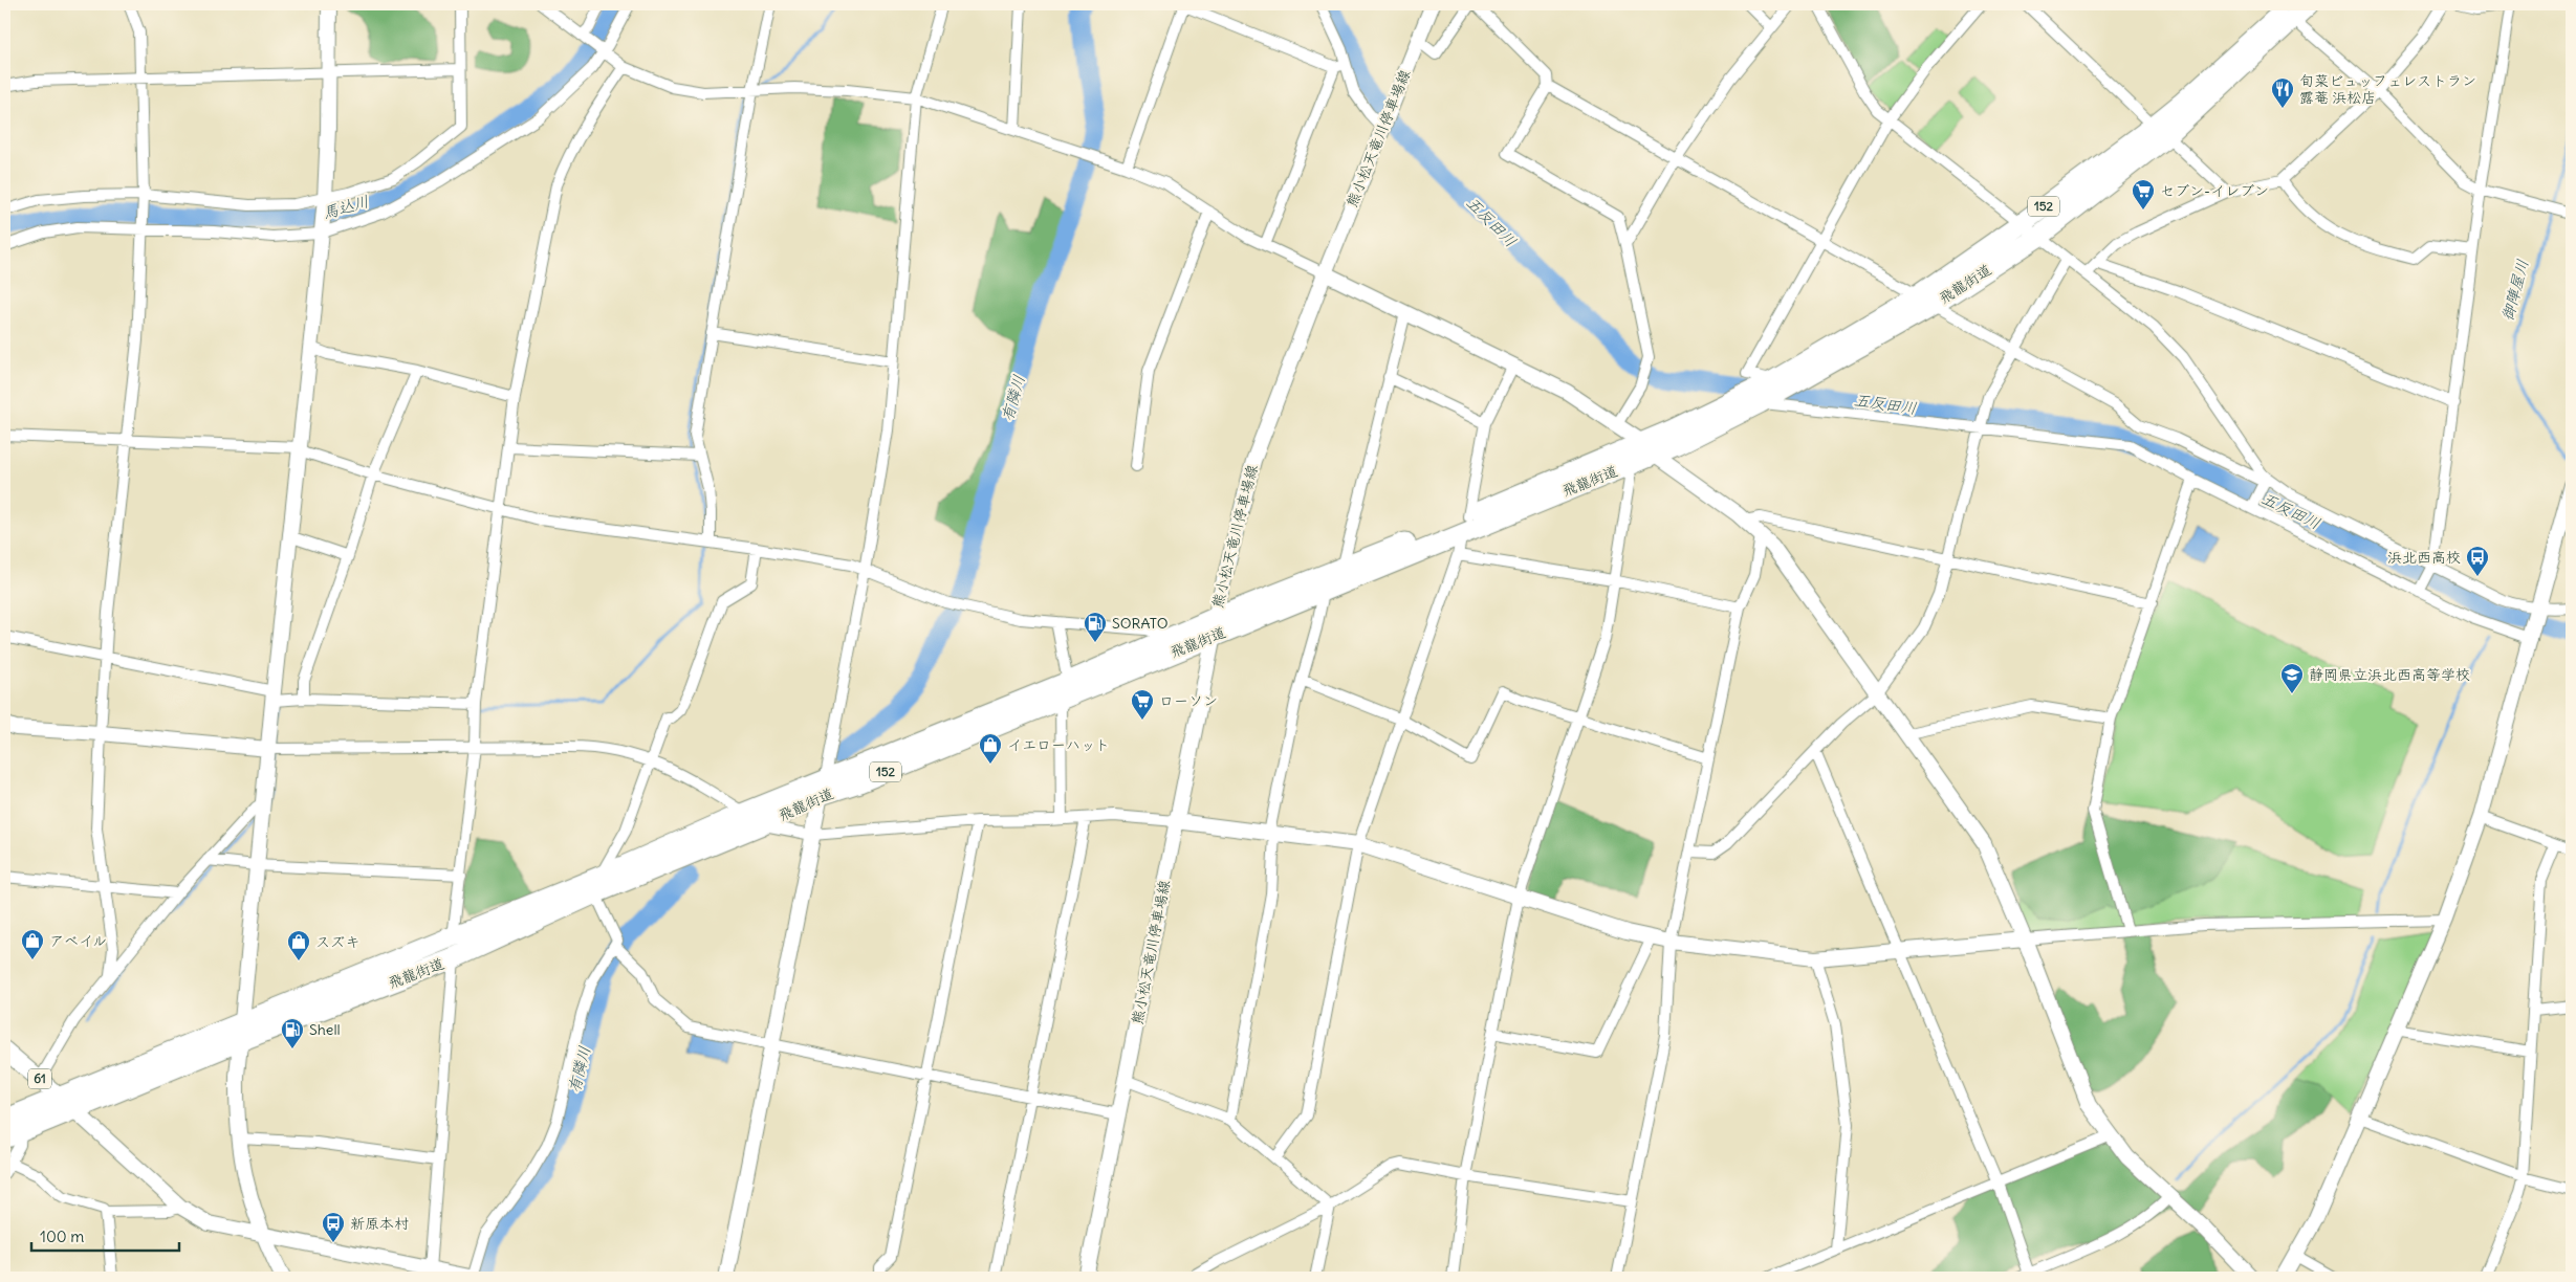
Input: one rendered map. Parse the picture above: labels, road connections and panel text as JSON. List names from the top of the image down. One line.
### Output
{"streets":{"highway":["152","飛龍街道"],"main road":["61"],"street":["熊小松天竜川停車場線"]},"crossings":[["熊小松天竜川停車場線","飛龍街道"],["飛龍街道","61"]],"water":["馬込川","五反田川","御陣屋川","有隣川"],"places":{"restaurant":["旬菜ビュッフェレストラン 露菴 浜松店"],"supermarket":["セブン-イレブン","ローソン"],"bus stop":["浜北西高校","新原本村"],"fuel station":["SORATO","Shell"],"school or university":["静岡県立浜北西高等学校"],"shop":["イエローハット","アベイル","スズキ"]},"scale_bar":"100 m"}
